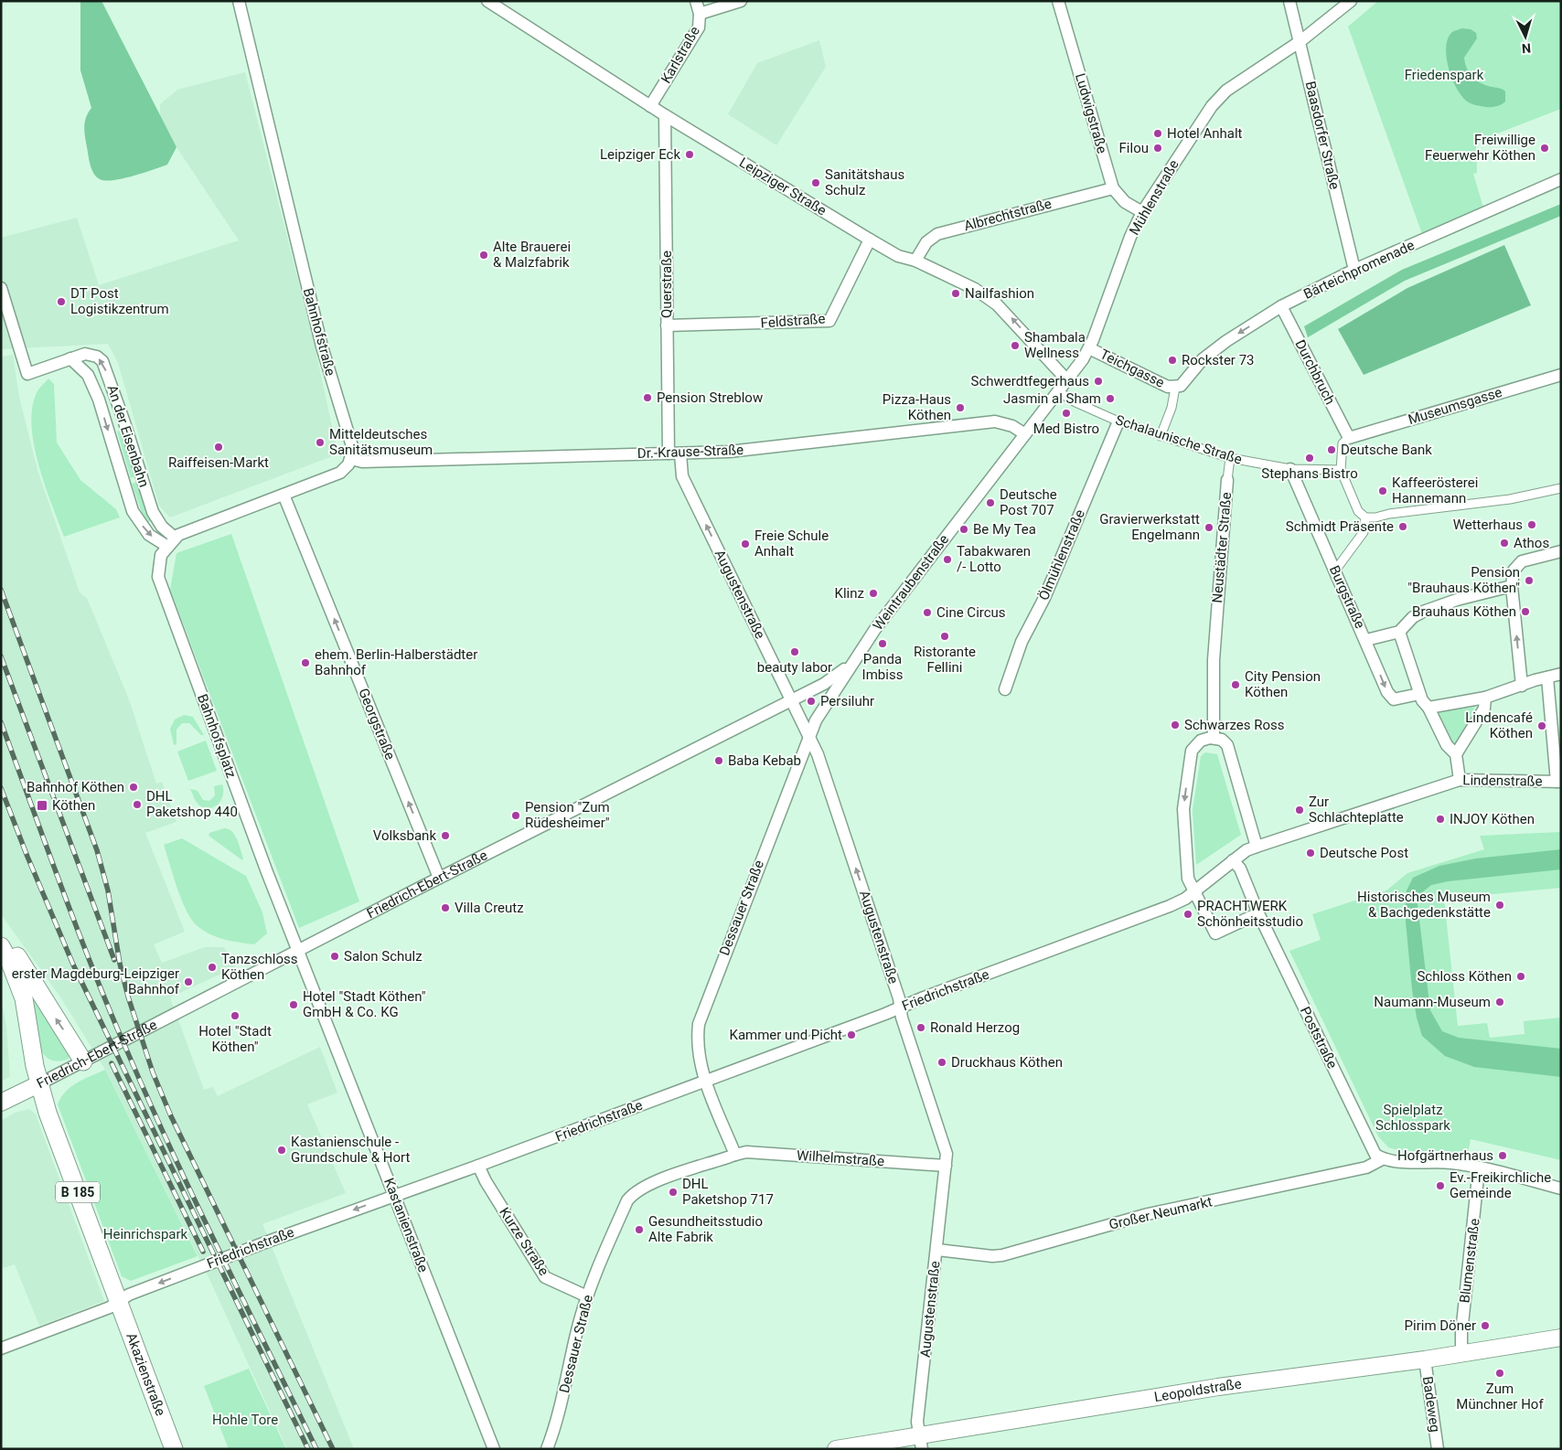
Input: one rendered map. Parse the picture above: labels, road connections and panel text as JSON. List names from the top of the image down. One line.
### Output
{"streets":{"main road":["Friedrich-Ebert-Straße","B 185","Akazienstraße","Leopoldstraße"],"street":["Karlstraße","Ludwigstraße","Baasdorfer Straße","Leipziger Straße","Mühlenstraße","Albrechtstraße","Bärteichpromenade","Querstraße","Feldstraße","Bahnhofstraße","Teichgasse","Durchbruch","Museumsgasse","An der Eisenbahn","Schalaunische Straße","Dr.-Krause-Straße","Neustädter Straße","Ölmühlenstraße","Weintraubenstraße","Augustenstraße","Burgstraße","Georgstraße","Bahnhofsplatz","Lindenstraße","Dessauer Straße","Friedrichstraße","Poststraße","Wilhelmstraße","Großer Neumarkt","Kastanienstraße","Kurze Straße","Blumenstraße","Badeweg"]},"crossings":[["Karlstraße","Leipziger Straße"],["Ludwigstraße","Mühlenstraße"],["Ludwigstraße","Albrechtstraße"],["Baasdorfer Straße","Mühlenstraße"],["Baasdorfer Straße","Bärteichpromenade"],["Leipziger Straße","Mühlenstraße"],["Leipziger Straße","Albrechtstraße"],["Leipziger Straße","Querstraße"],["Leipziger Straße","Feldstraße"],["Mühlenstraße","Teichgasse"],["Mühlenstraße","Schalaunische Straße"],["Mühlenstraße","Weintraubenstraße"],["Bärteichpromenade","Teichgasse"],["Bärteichpromenade","Durchbruch"],["Querstraße","Feldstraße"],["Querstraße","Dr.-Krause-Straße"],["Querstraße","Augustenstraße"],["Bahnhofstraße","Dr.-Krause-Straße"],["Durchbruch","Museumsgasse"],["An der Eisenbahn","Bahnhofsplatz"],["Schalaunische Straße","Neustädter Straße"],["Schalaunische Straße","Ölmühlenstraße"],["Schalaunische Straße","Weintraubenstraße"],["Schalaunische Straße","Burgstraße"],["Dr.-Krause-Straße","Weintraubenstraße"],["Dr.-Krause-Straße","Augustenstraße"],["Weintraubenstraße","Augustenstraße"],["Weintraubenstraße","Friedrich-Ebert-Straße"],["Weintraubenstraße","Dessauer Straße"],["Augustenstraße","Friedrich-Ebert-Straße"],["Augustenstraße","Dessauer Straße"],["Augustenstraße","Friedrichstraße"],["Augustenstraße","Wilhelmstraße"],["Augustenstraße","Großer Neumarkt"],["Augustenstraße","Leopoldstraße"],["Georgstraße","Friedrich-Ebert-Straße"],["Bahnhofsplatz","Friedrich-Ebert-Straße"],["Bahnhofsplatz","Kastanienstraße"],["Lindenstraße","Friedrichstraße"],["Lindenstraße","Poststraße"],["Friedrich-Ebert-Straße","B 185"],["Friedrich-Ebert-Straße","Kastanienstraße"],["Dessauer Straße","Friedrichstraße"],["Dessauer Straße","Wilhelmstraße"],["Dessauer Straße","Kurze Straße"],["Friedrichstraße","B 185"],["Friedrichstraße","Kastanienstraße"],["Friedrichstraße","Kurze Straße"],["Friedrichstraße","Akazienstraße"],["Poststraße","Großer Neumarkt"],["B 185","Akazienstraße"],["Blumenstraße","Leopoldstraße"],["Leopoldstraße","Badeweg"]],"one_way":["Augustenstraße","Georgstraße"],"parks":["Friedenspark","Spielplatz Schlosspark","Heinrichspark","Hohle Tore"],"places":{"other":["Hotel Anhalt","Filou","Freiwillige Feuerwehr Köthen","Leipziger Eck","Sanitätshaus Schulz","Alte Brauerei & Malzfabrik","Nailfashion","DT Post Logistikzentrum","Shambala Wellness","Rockster 73","Schwerdtfegerhaus","Pension Streblow","Jasmin al Sham","Pizza-Haus Köthen","Med Bistro","Mitteldeutsches Sanitätsmuseum","Raiffeisen-Markt","Deutsche Bank","Stephans Bistro","Kaffeerösterei Hannemann","Deutsche Post 707","Wetterhaus","Schmidt Präsente","Gravierwerkstatt Engelmann","Be My Tea","Athos","Freie Schule Anhalt","Tabakwaren /- Lotto","Pension \"Brauhaus Köthen\"","Klinz","Brauhaus Köthen","Cine Circus","Ristorante Fellini","Panda Imbiss","beauty labor","ehem. Berlin-Halberstädter Bahnhof","City Pension Köthen","Persiluhr","Schwarzes Ross","Lindencafé Köthen","Baba Kebab","Bahnhof Köthen","DHL Paketshop 440","Zur Schlachteplatte","Pension \"Zum Rüdesheimer\"","INJOY Köthen","Volksbank","Deutsche Post","Historisches Museum & Bachgedenkstätte","Villa Creutz","PRACHTWERK Schönheitsstudio","Salon Schulz","Tanzschloss Köthen","Schloss Köthen","erster Magdeburg-Leipziger Bahnhof","Naumann-Museum","Hotel \"Stadt Köthen\" GmbH & Co. KG","Hotel \"Stadt Köthen\"","Ronald Herzog","Kammer und Picht","Druckhaus Köthen","Kastanienschule - Grundschule & Hort","Hofgärtnerhaus","Ev.-Freikirchliche Gemeinde","DHL Paketshop 717","Gesundheitsstudio Alte Fabrik","Pirim Döner","Zum Münchner Hof"],"transit":["Köthen"]},"north":"bottom"}
